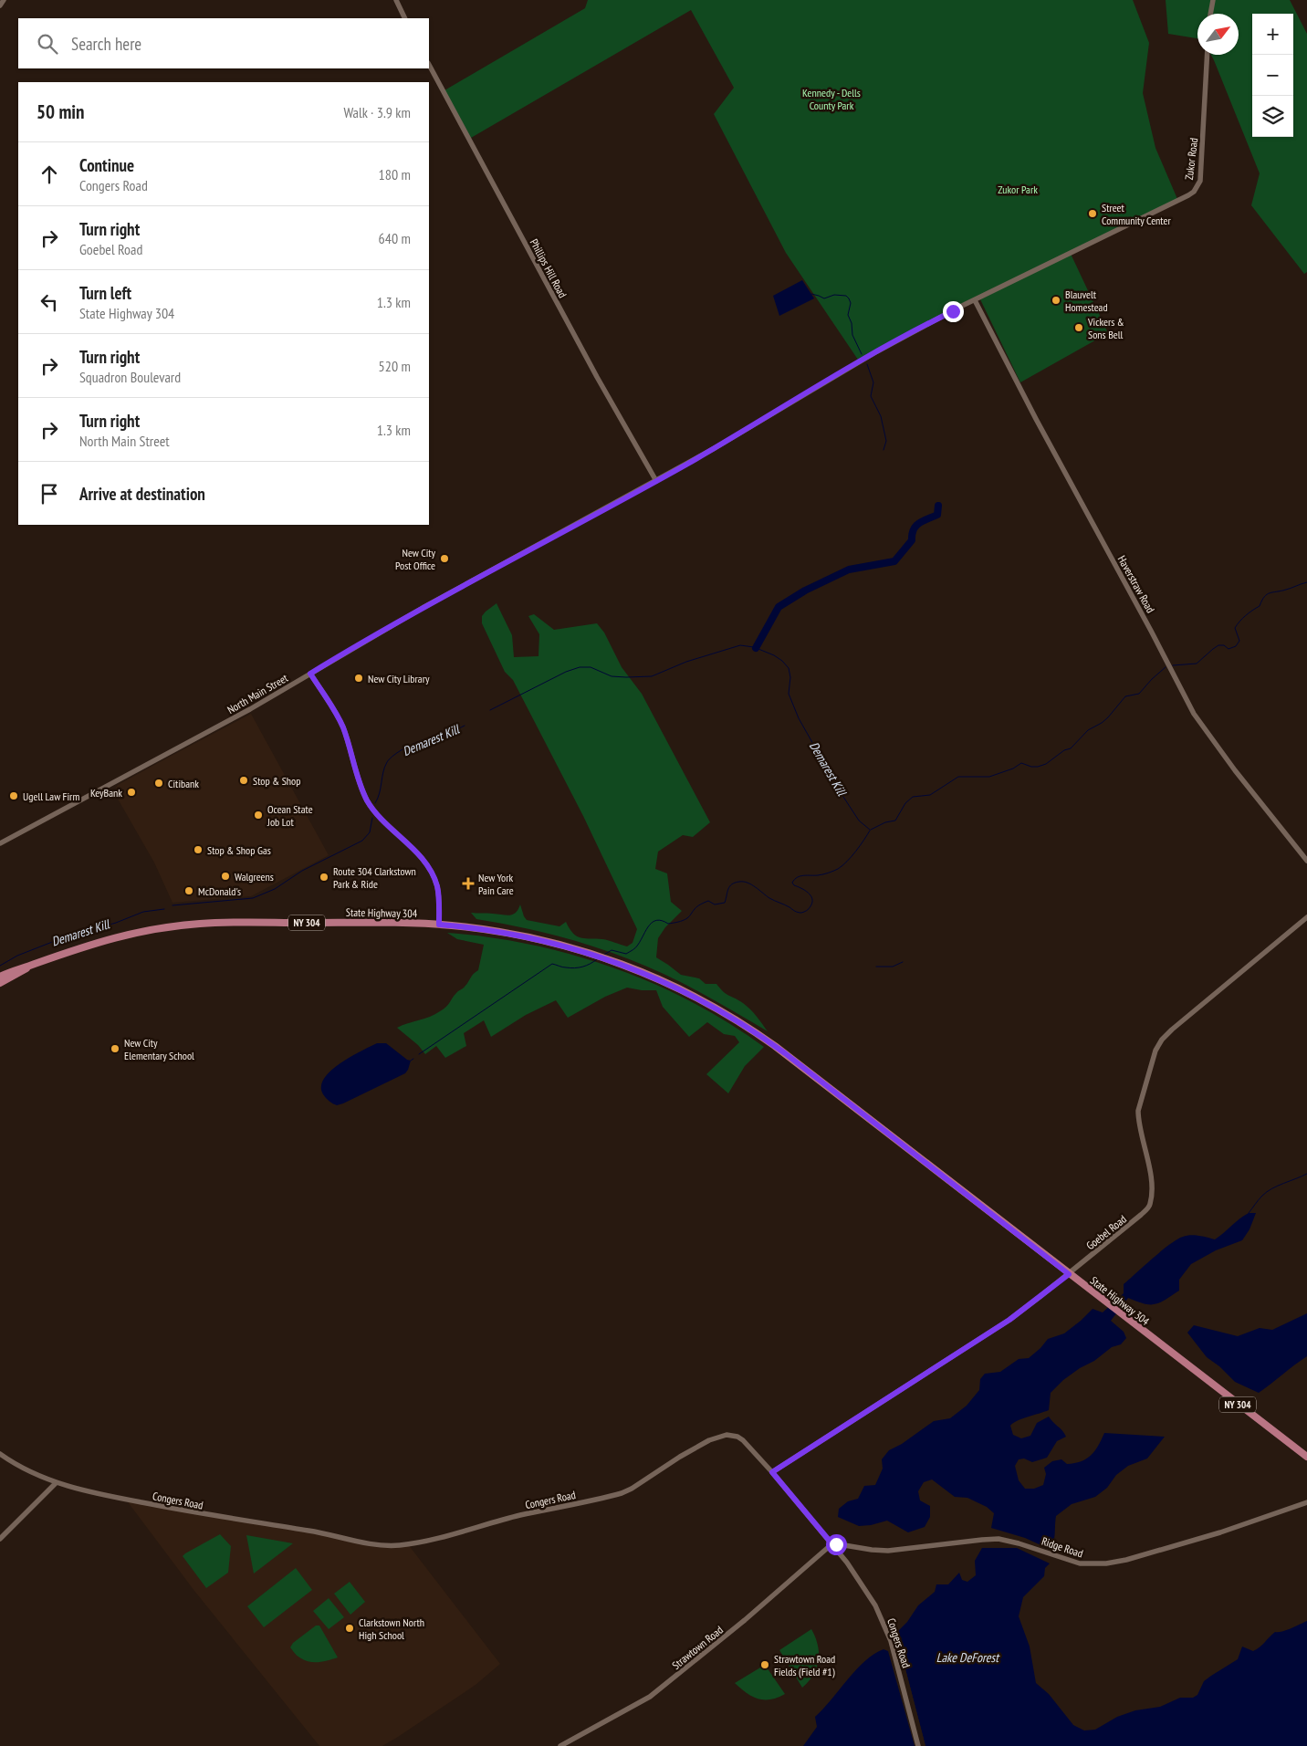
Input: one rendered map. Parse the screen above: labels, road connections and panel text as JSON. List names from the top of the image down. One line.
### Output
{"streets":{"main road":["State Highway 304","NY 304"],"street":["Zukor Road","Phillips Hill Road","Haverstraw Road","North Main Street","Goebel Road","Congers Road","Ridge Road","Strawtown Road"]},"crossings":[["Zukor Road","Haverstraw Road"],["Zukor Road","North Main Street"],["Phillips Hill Road","North Main Street"],["Haverstraw Road","North Main Street"],["State Highway 304","Goebel Road"],["Goebel Road","Congers Road"],["Congers Road","Ridge Road"],["Congers Road","Strawtown Road"],["Ridge Road","Strawtown Road"]],"water":["Demarest Kill","Lake DeForest"],"parks":["Kennedy - Dells County Park","Zukor Park"],"places":{"other":["Street Community Center","Blauvelt Homestead","Vickers & Sons Bell","New City Post Office","New City Library","Stop & Shop","Citibank","KeyBank","Ugell Law Firm","Ocean State Job Lot","Stop & Shop Gas","Walgreens","Route 304 Clarkstown Park & Ride","McDonald's","New City Elementary School","Clarkstown North High School","Strawtown Road Fields (Field #1)"],"health":["New York Pain Care"]},"north":"top right","page":{"map_buttons":["+","−"],"search":"Search here","heading":["50 min","Walk · 3.9 km"],"list":[["Continue","Congers Road","180 m"],["Turn right","Goebel Road","640 m"],["Turn left","State Highway 304","1.3 km"],["Turn right","Squadron Boulevard","520 m"],["Turn right","North Main Street","1.3 km"],"Arrive at destination"]}}
